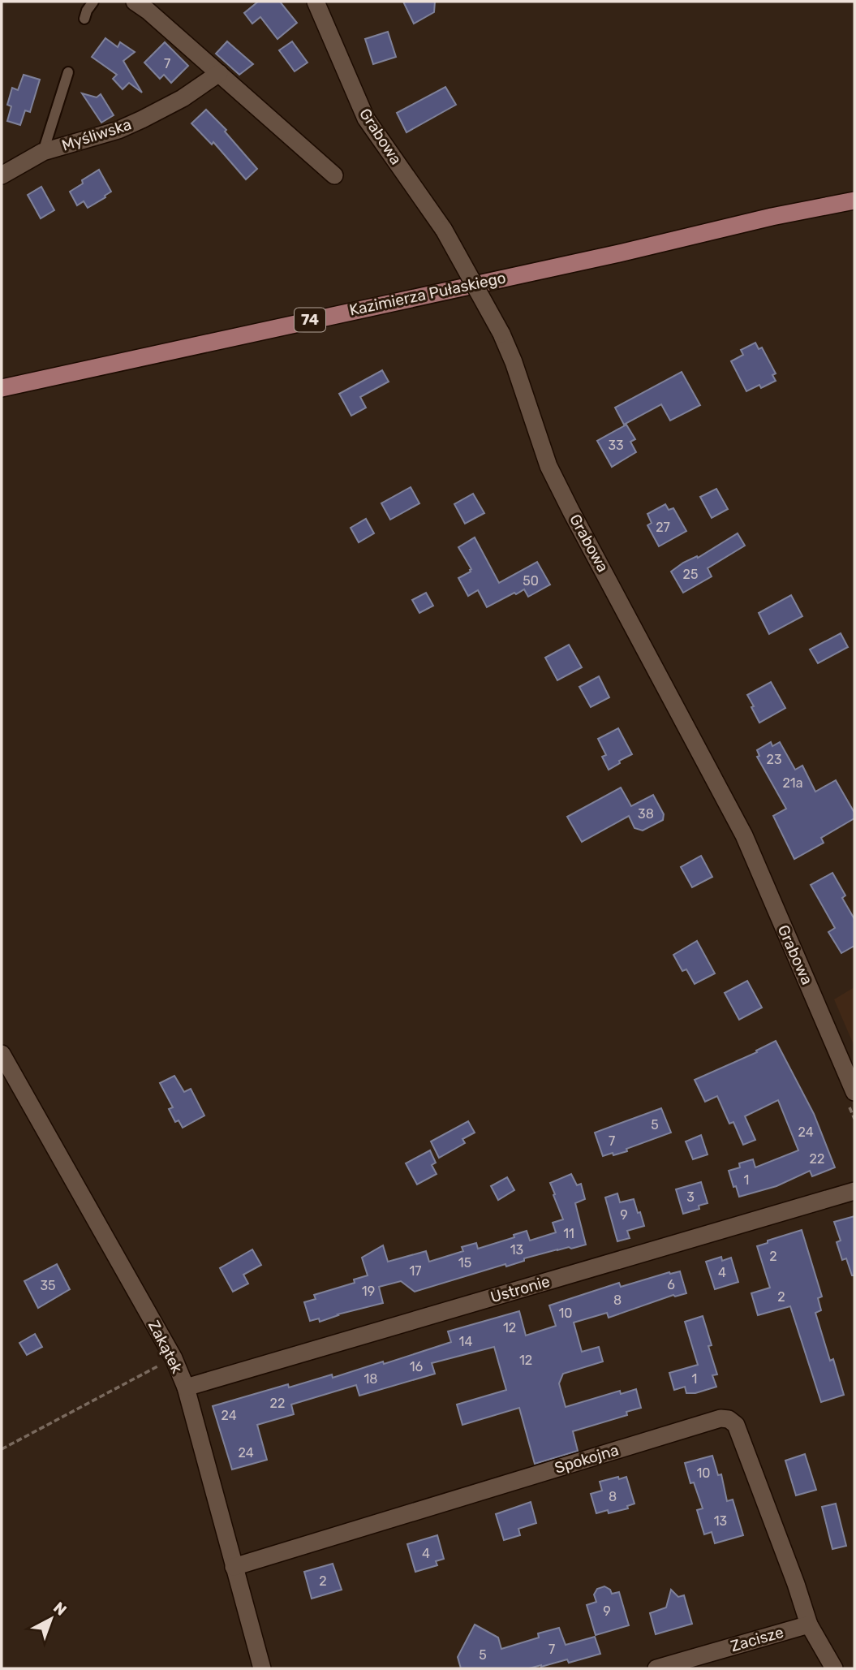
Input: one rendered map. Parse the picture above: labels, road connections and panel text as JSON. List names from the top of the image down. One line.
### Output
{"streets":{"main road":["Kazimierza Pułaskiego","74"],"street":["Myśliwska","Grabowa","Ustronie","Zakątek","Spokojna","Zacisze"]},"crossings":[["Ustronie","Zakątek"],["Zakątek","Spokojna"],["Spokojna","Zacisze"]],"house_numbers":["7","33","27","25","50","23","21a","38","5","24","7","22","1","3","9","11","13","2","15","17","4","6","35","19","2","8","10","12","14","12","16","18","1","22","24","24","10","8","13","4","2","9","7","5"],"north":"top right"}
